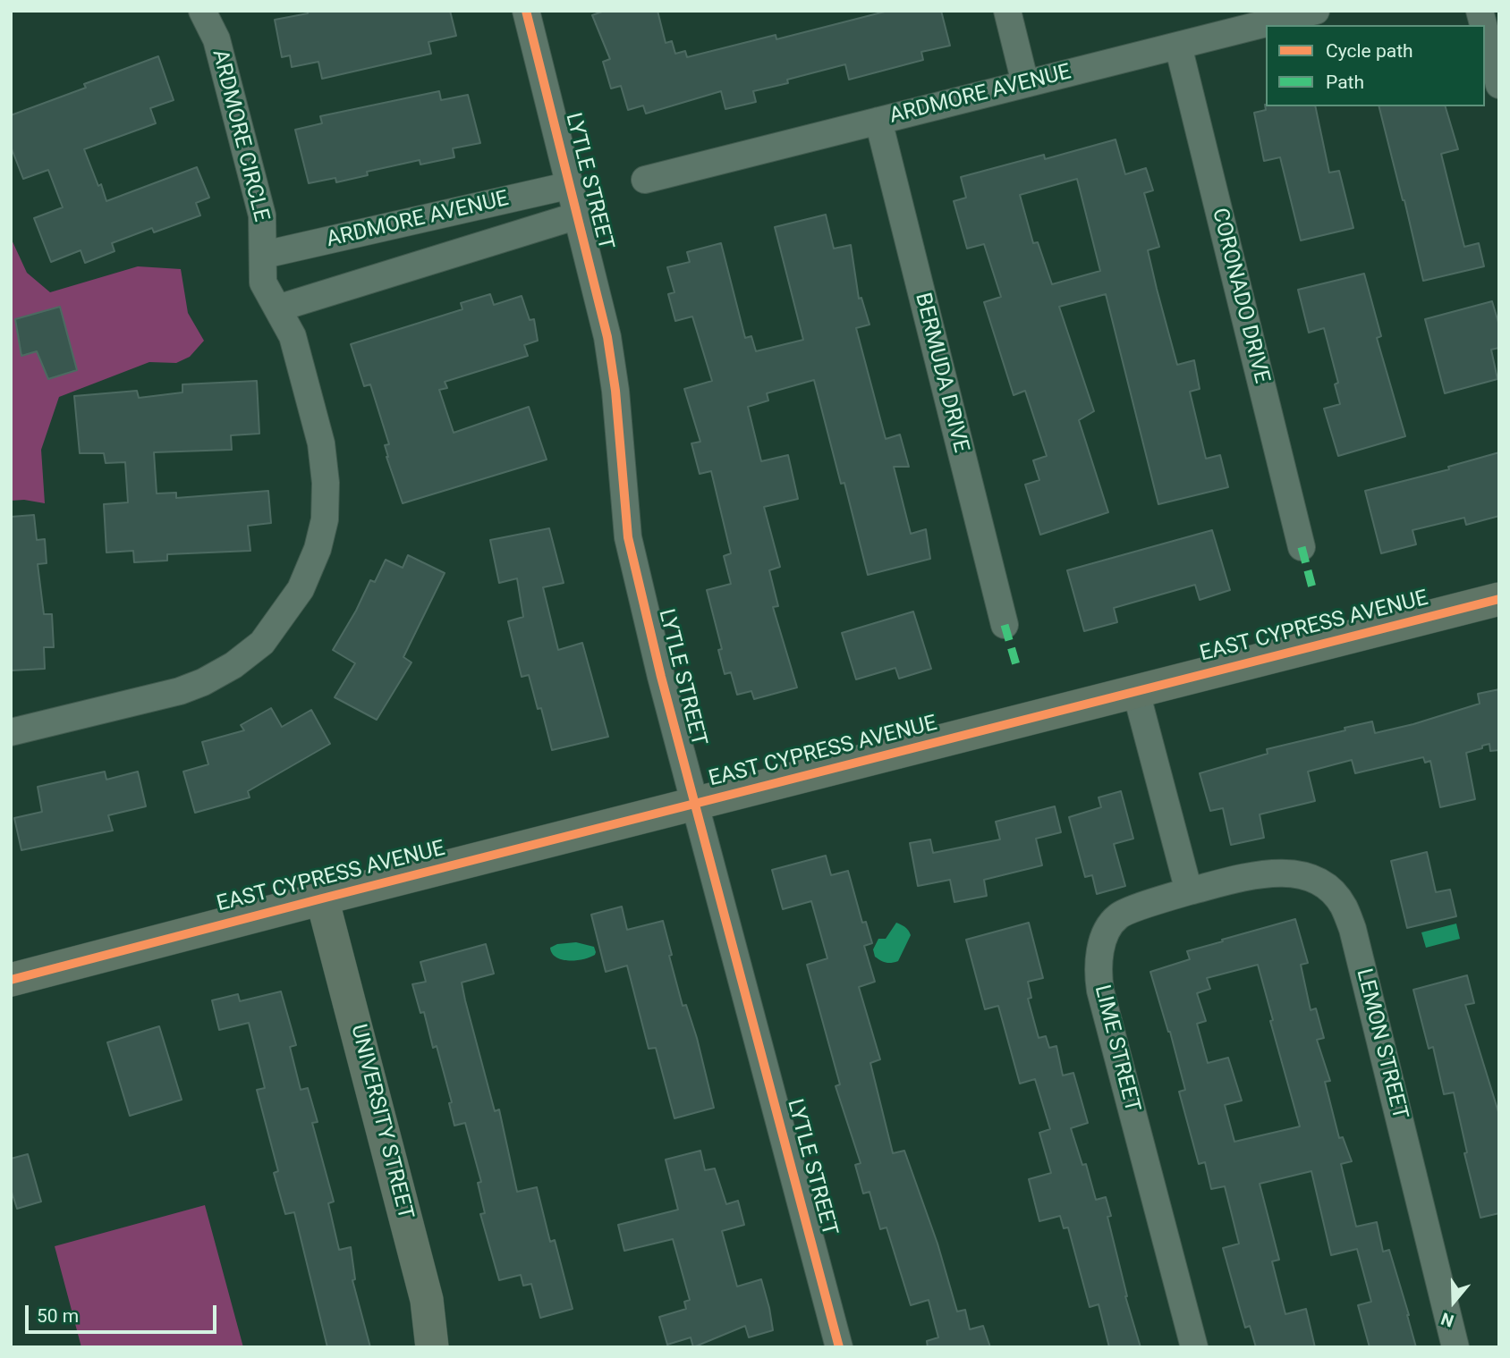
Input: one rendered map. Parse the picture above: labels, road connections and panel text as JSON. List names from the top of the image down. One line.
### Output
{"streets":{"main road":["EAST CYPRESS AVENUE","UNIVERSITY STREET"],"street":["ARDMORE AVENUE","ARDMORE CIRCLE","LYTLE STREET","CORONADO DRIVE","BERMUDA DRIVE","LEMON STREET","LIME STREET"]},"crossings":[["ARDMORE AVENUE","ARDMORE CIRCLE"],["ARDMORE AVENUE","LYTLE STREET"],["ARDMORE AVENUE","CORONADO DRIVE"],["ARDMORE AVENUE","BERMUDA DRIVE"],["LYTLE STREET","EAST CYPRESS AVENUE"],["EAST CYPRESS AVENUE","UNIVERSITY STREET"],["LEMON STREET","LIME STREET"]],"legend":["Cycle path","Path"],"scale_bar":"50 m","north":"bottom"}
